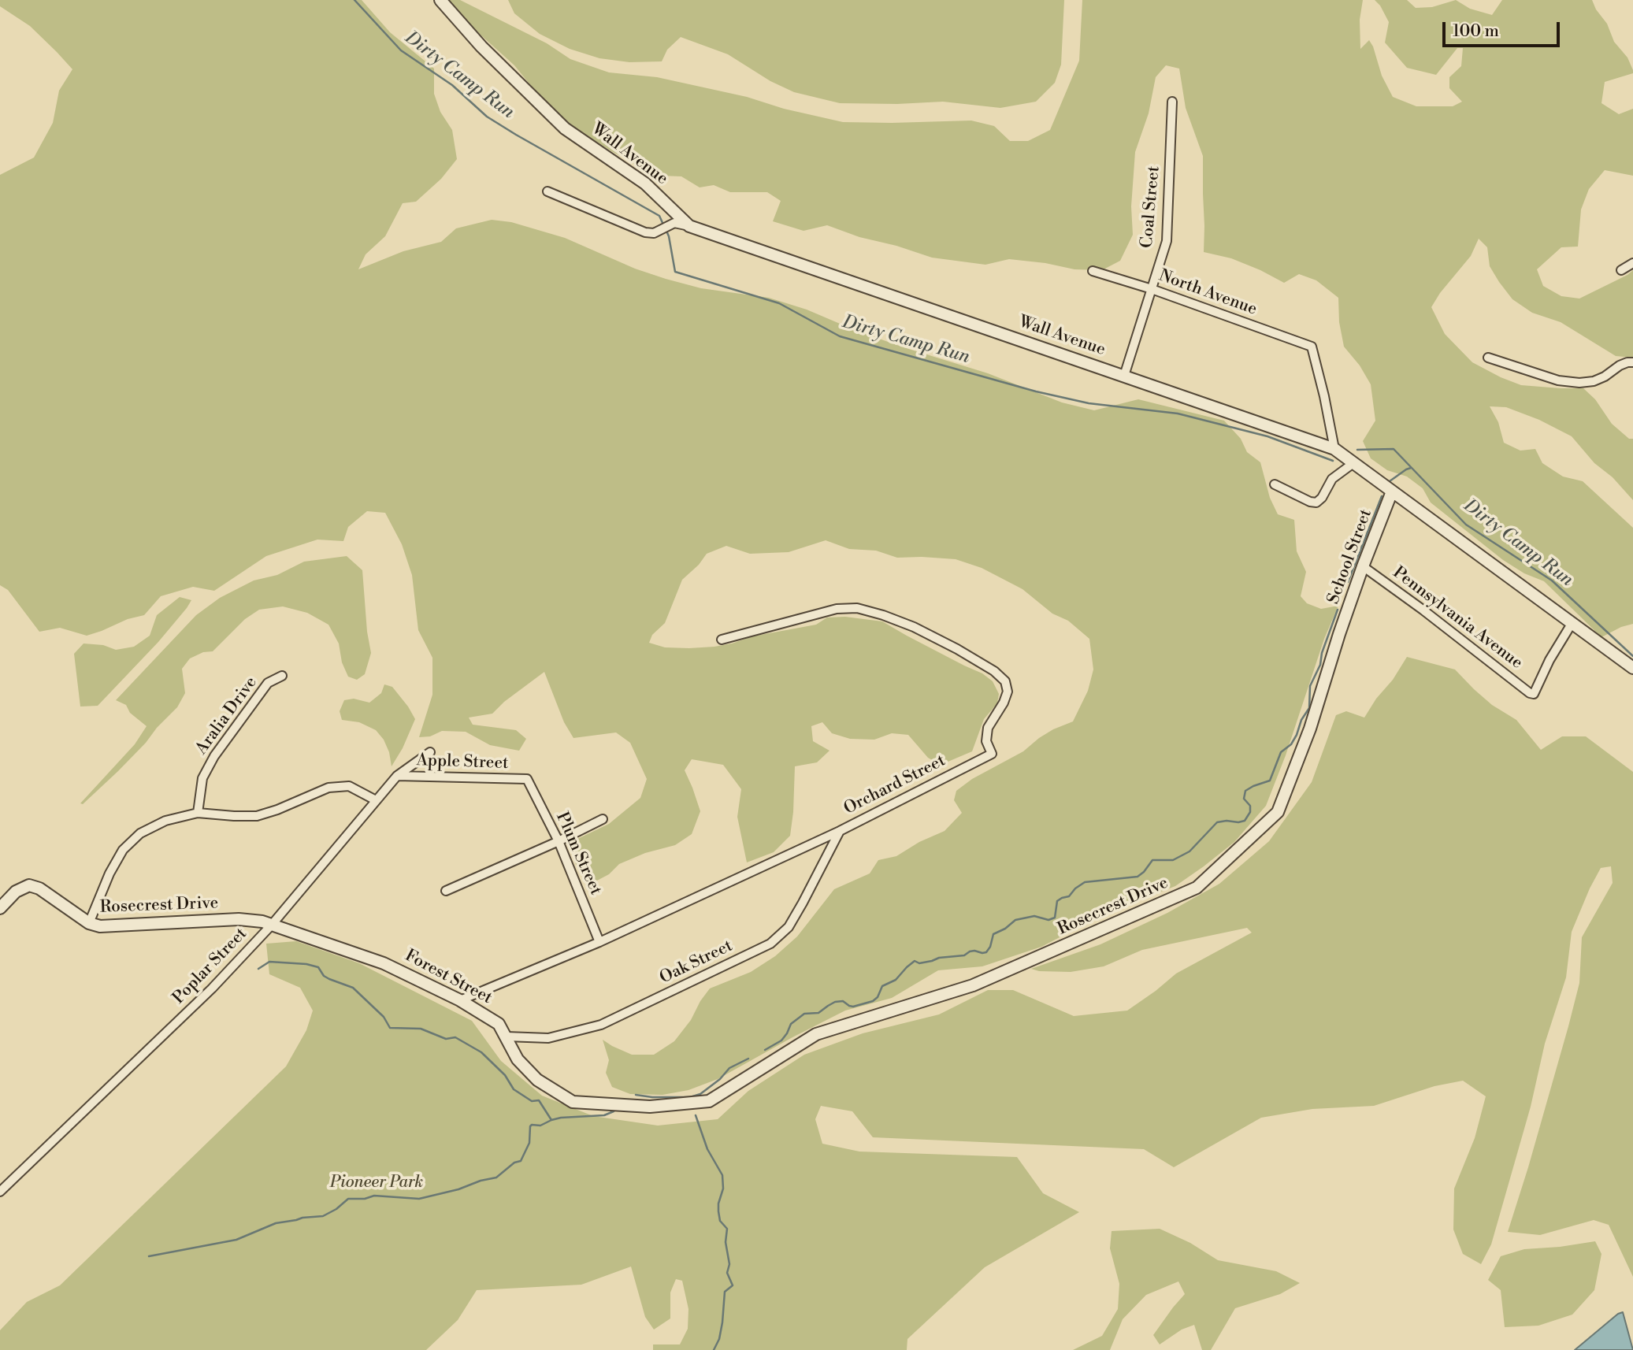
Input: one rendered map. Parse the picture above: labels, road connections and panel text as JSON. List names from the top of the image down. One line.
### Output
{"streets":{"street":["Wall Avenue","Coal Street","North Avenue","School Street","Pennsylvania Avenue","Aralia Drive","Apple Street","Orchard Street","Plum Street","Rosecrest Drive","Oak Street","Poplar Street","Forest Street"]},"crossings":[["Wall Avenue","Coal Street"],["Wall Avenue","North Avenue"],["Wall Avenue","School Street"],["Wall Avenue","Pennsylvania Avenue"],["Coal Street","North Avenue"],["School Street","Pennsylvania Avenue"],["School Street","Rosecrest Drive"],["Apple Street","Plum Street"],["Apple Street","Poplar Street"],["Orchard Street","Plum Street"],["Orchard Street","Oak Street"],["Orchard Street","Forest Street"],["Rosecrest Drive","Poplar Street"],["Rosecrest Drive","Forest Street"],["Oak Street","Forest Street"],["Poplar Street","Forest Street"]],"water":["Dirty Camp Run"],"parks":["Pioneer Park"],"scale_bar":"100 m"}
